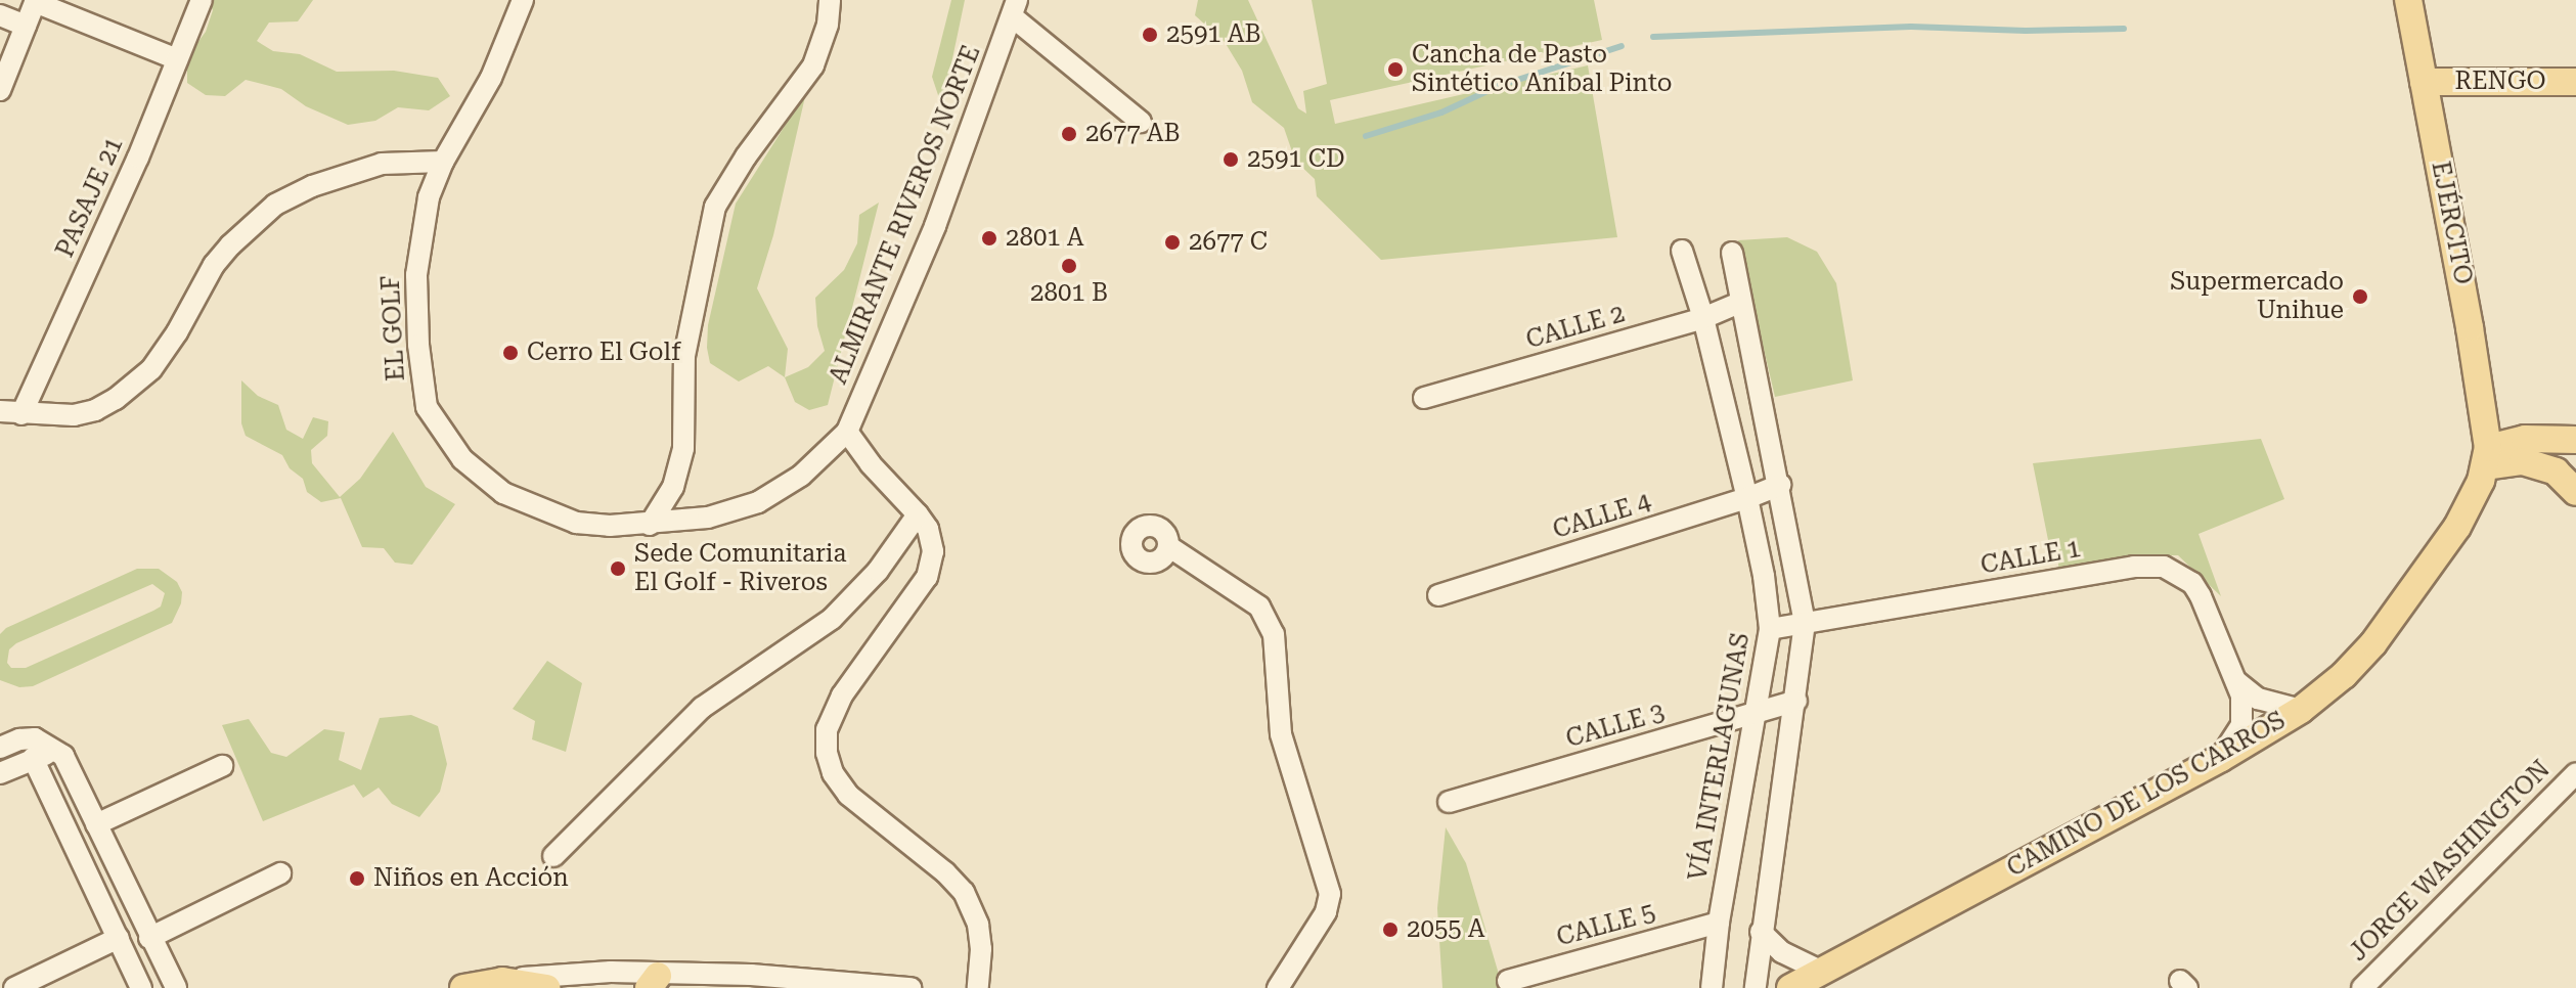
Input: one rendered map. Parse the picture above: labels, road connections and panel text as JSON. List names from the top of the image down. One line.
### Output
{"streets":{"main road":["RENGO","EJÉRCITO","CAMINO DE LOS CARROS"],"street":["PASAJE 21","ALMIRANTE RIVEROS NORTE","CALLE 2","EL GOLF","CALLE 4","CALLE 1","CALLE 3","VÍA INTERLAGUNAS","JORGE WASHINGTON","CALLE 5"]},"crossings":[["RENGO","EJÉRCITO"],["ALMIRANTE RIVEROS NORTE","EL GOLF"],["EJÉRCITO","CAMINO DE LOS CARROS"],["CALLE 2","VÍA INTERLAGUNAS"],["CALLE 4","VÍA INTERLAGUNAS"],["CALLE 1","VÍA INTERLAGUNAS"],["CALLE 1","CAMINO DE LOS CARROS"],["CALLE 3","VÍA INTERLAGUNAS"],["VÍA INTERLAGUNAS","CALLE 5"]],"places":["2591 AB","Cancha de Pasto Sintético Aníbal Pinto","2677 AB","2591 CD","2801 A","2677 C","2801 B","Supermercado Unihue","Cerro El Golf","Sede Comunitaria El Golf - Riveros","Niños en Acción","2055 A"]}
